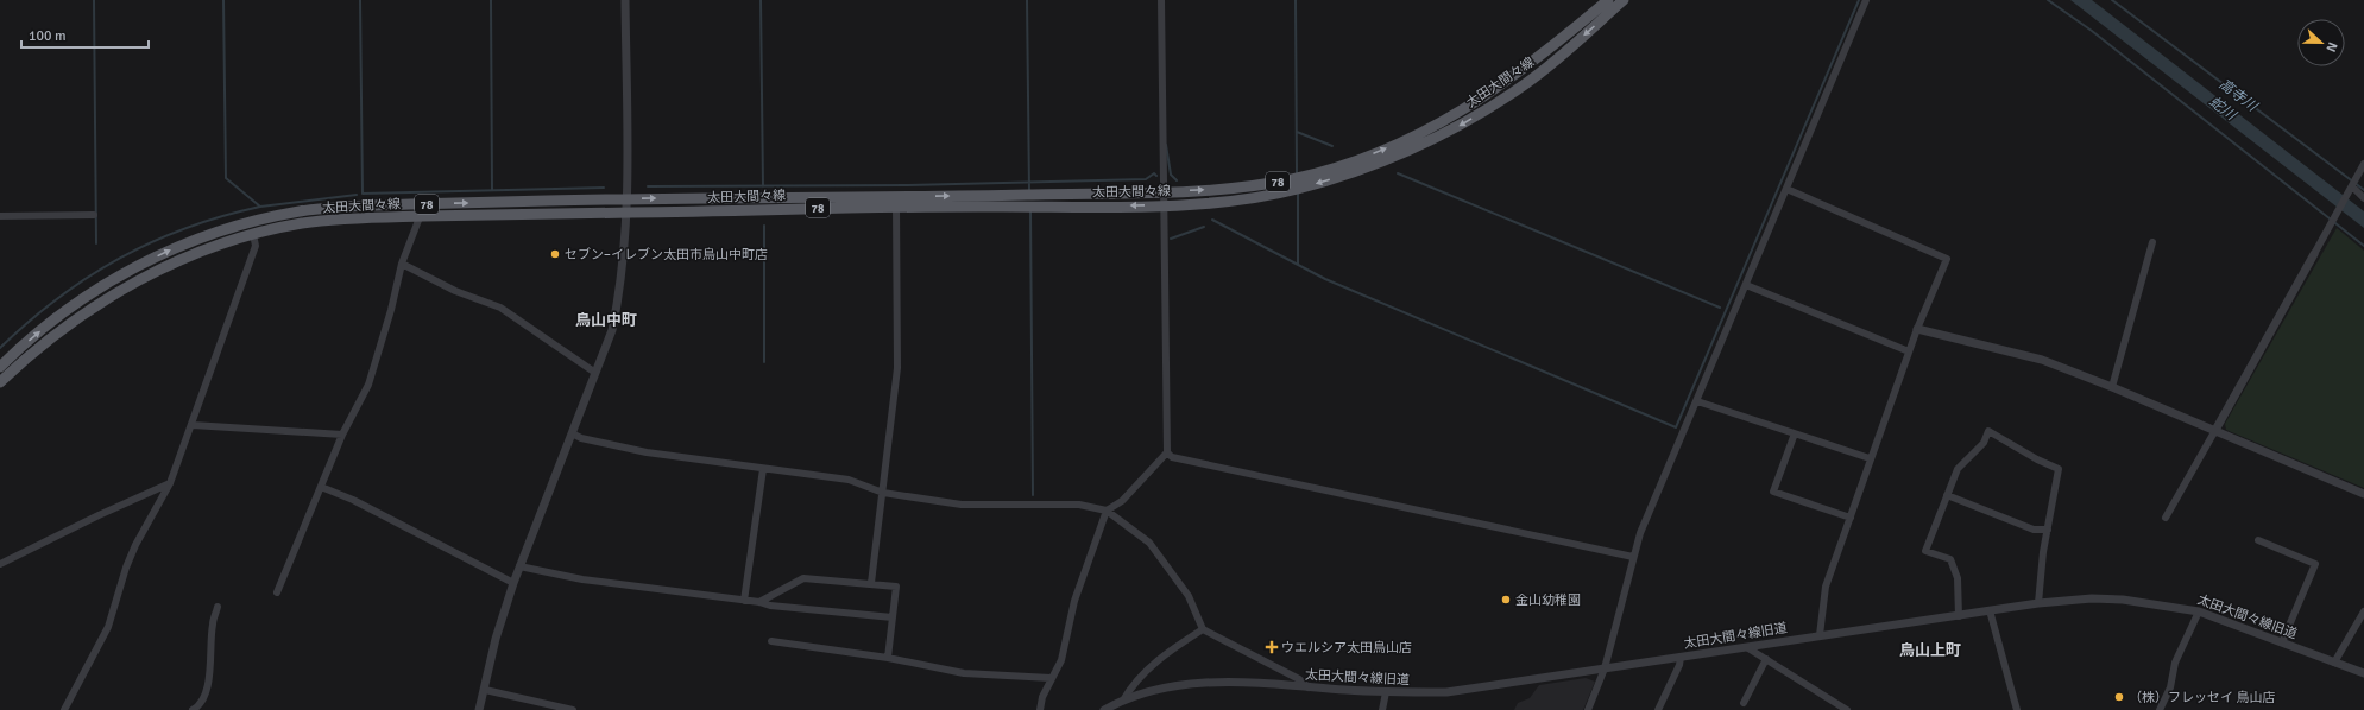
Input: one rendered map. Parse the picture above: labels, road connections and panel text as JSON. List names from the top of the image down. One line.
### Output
{"streets":{"main road":["太田大間々線","78"],"street":["太田大間々線旧道"]},"districts":["鳥山中町","鳥山上町"],"water":["高寺川","蛇川"],"places":{"other":["セブン−イレブン太田市鳥山中町店","金山幼稚園","（株）フレッセイ 鳥山店"],"health":["ウエルシア太田鳥山店"]},"scale_bar":"100 m","north":"right"}
